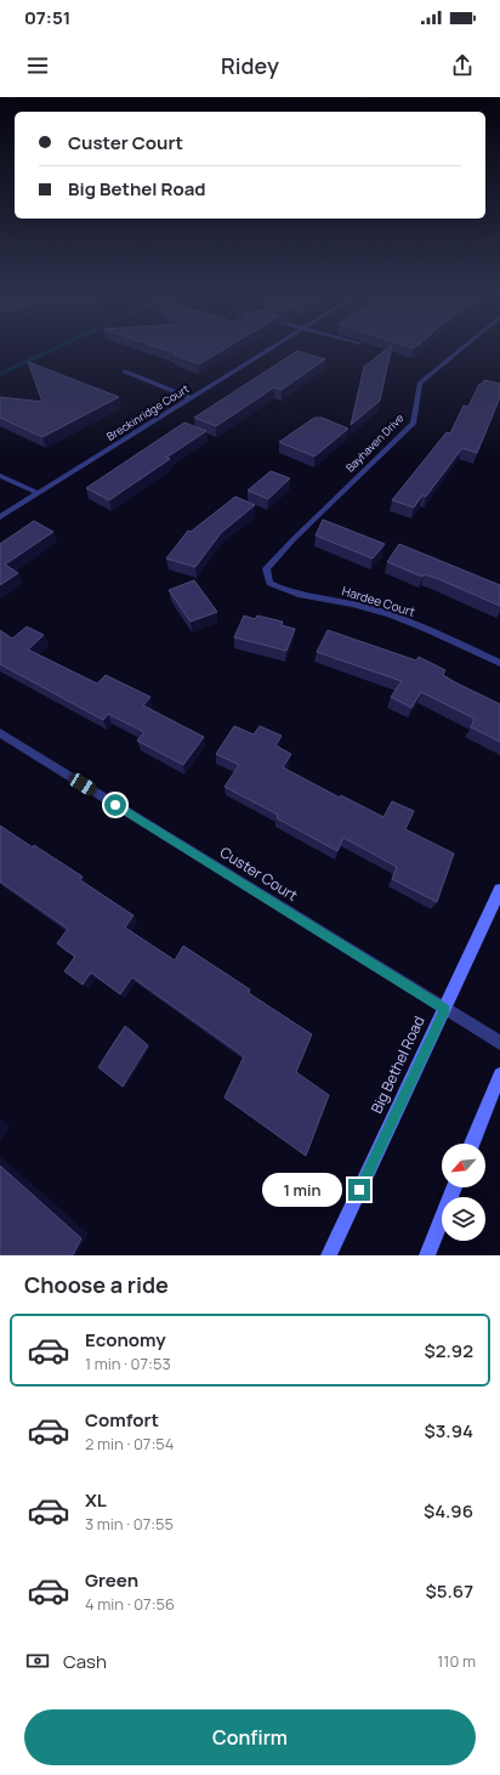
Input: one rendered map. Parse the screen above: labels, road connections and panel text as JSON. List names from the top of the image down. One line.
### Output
{"streets":{"main road":["Big Bethel Road"],"street":["Breckinridge Court","Bayhaven Drive","Hardee Court","Custer Court"]},"crossings":[["Bayhaven Drive","Hardee Court"],["Custer Court","Big Bethel Road"]],"north":"bottom left","page":{"status":"07:51","header":"Ridey","banner":["Custer Court","Big Bethel Road"],"bubble":"1 min","heading":"Choose a ride","list":[{"name":"Economy","note":"1 min · 07:53","value":"$2.92"},{"name":"Comfort","note":"2 min · 07:54","value":"$3.94"},{"name":"XL","note":"3 min · 07:55","value":"$4.96"},{"name":"Green","note":"4 min · 07:56","value":"$5.67"}],"pay":["Cash","110 m"],"buttons":"Confirm"}}
